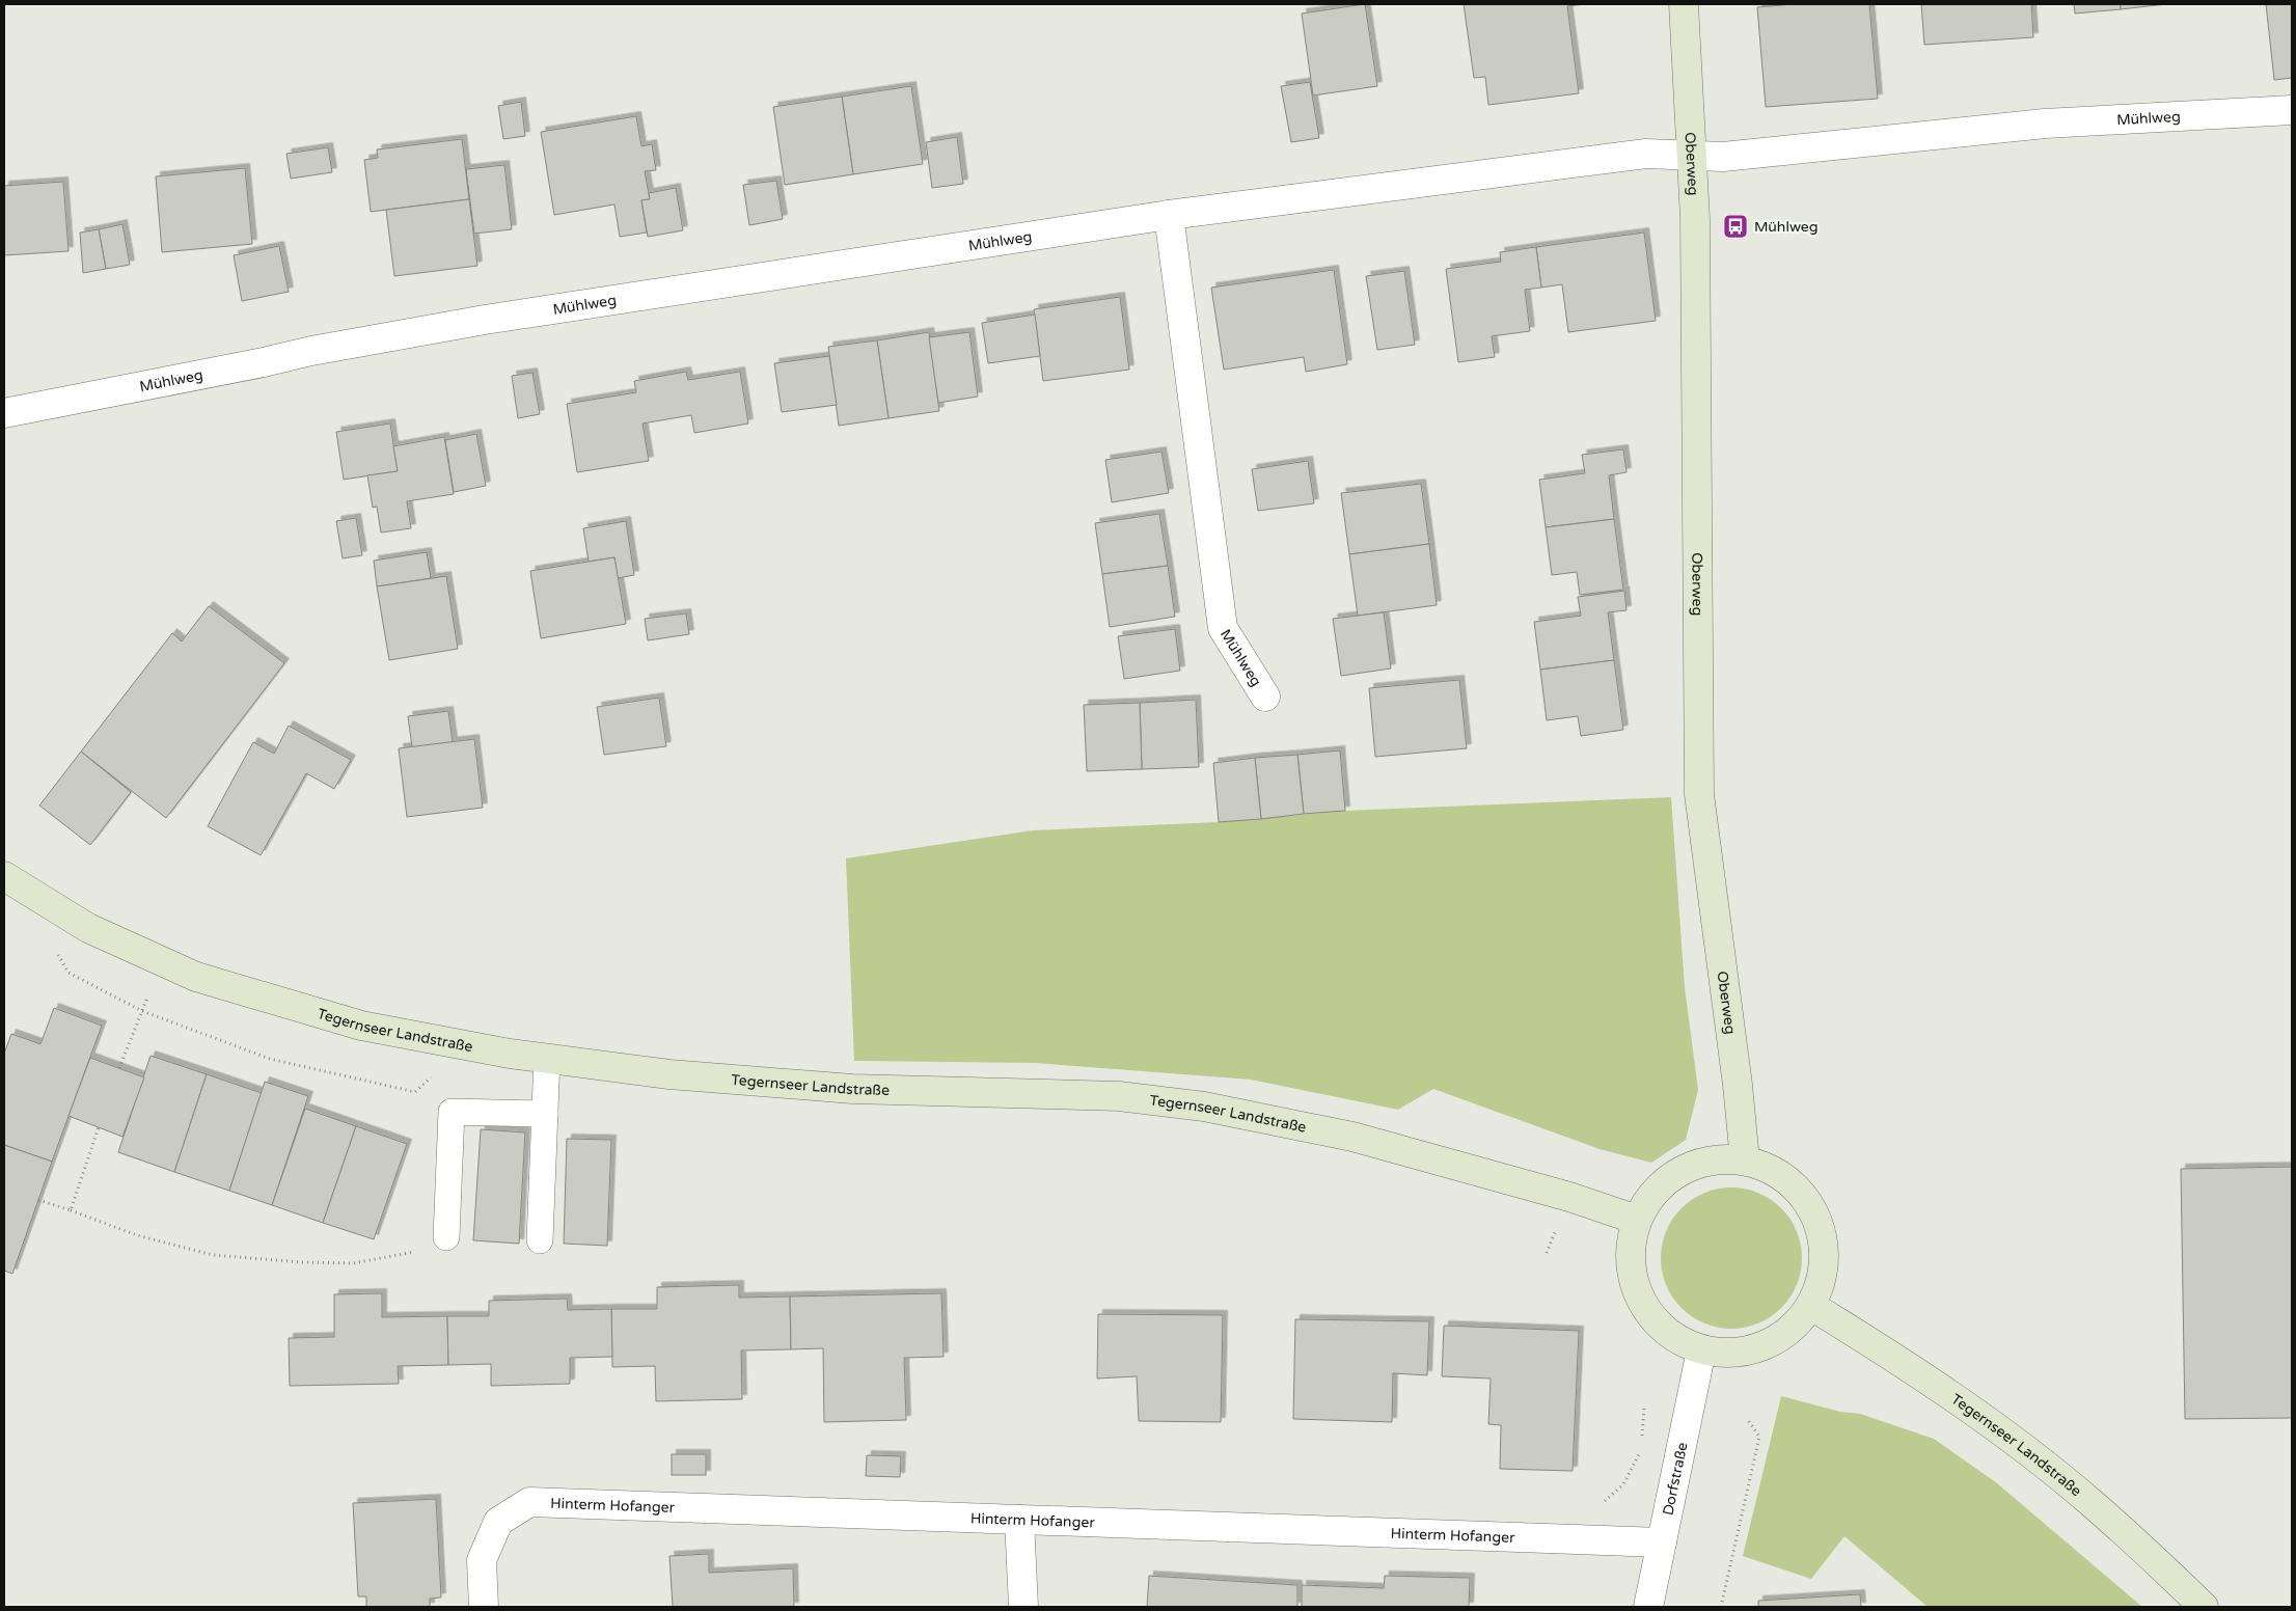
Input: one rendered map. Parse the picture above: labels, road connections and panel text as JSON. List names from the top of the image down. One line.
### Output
{"streets":{"main road":["Oberweg","Tegernseer Landstraße"],"street":["Mühlweg","Dorfstraße","Hinterm Hofanger"]},"crossings":[["Mühlweg","Oberweg"],["Dorfstraße","Hinterm Hofanger"]],"places":{"bus stop":["Mühlweg"]}}
